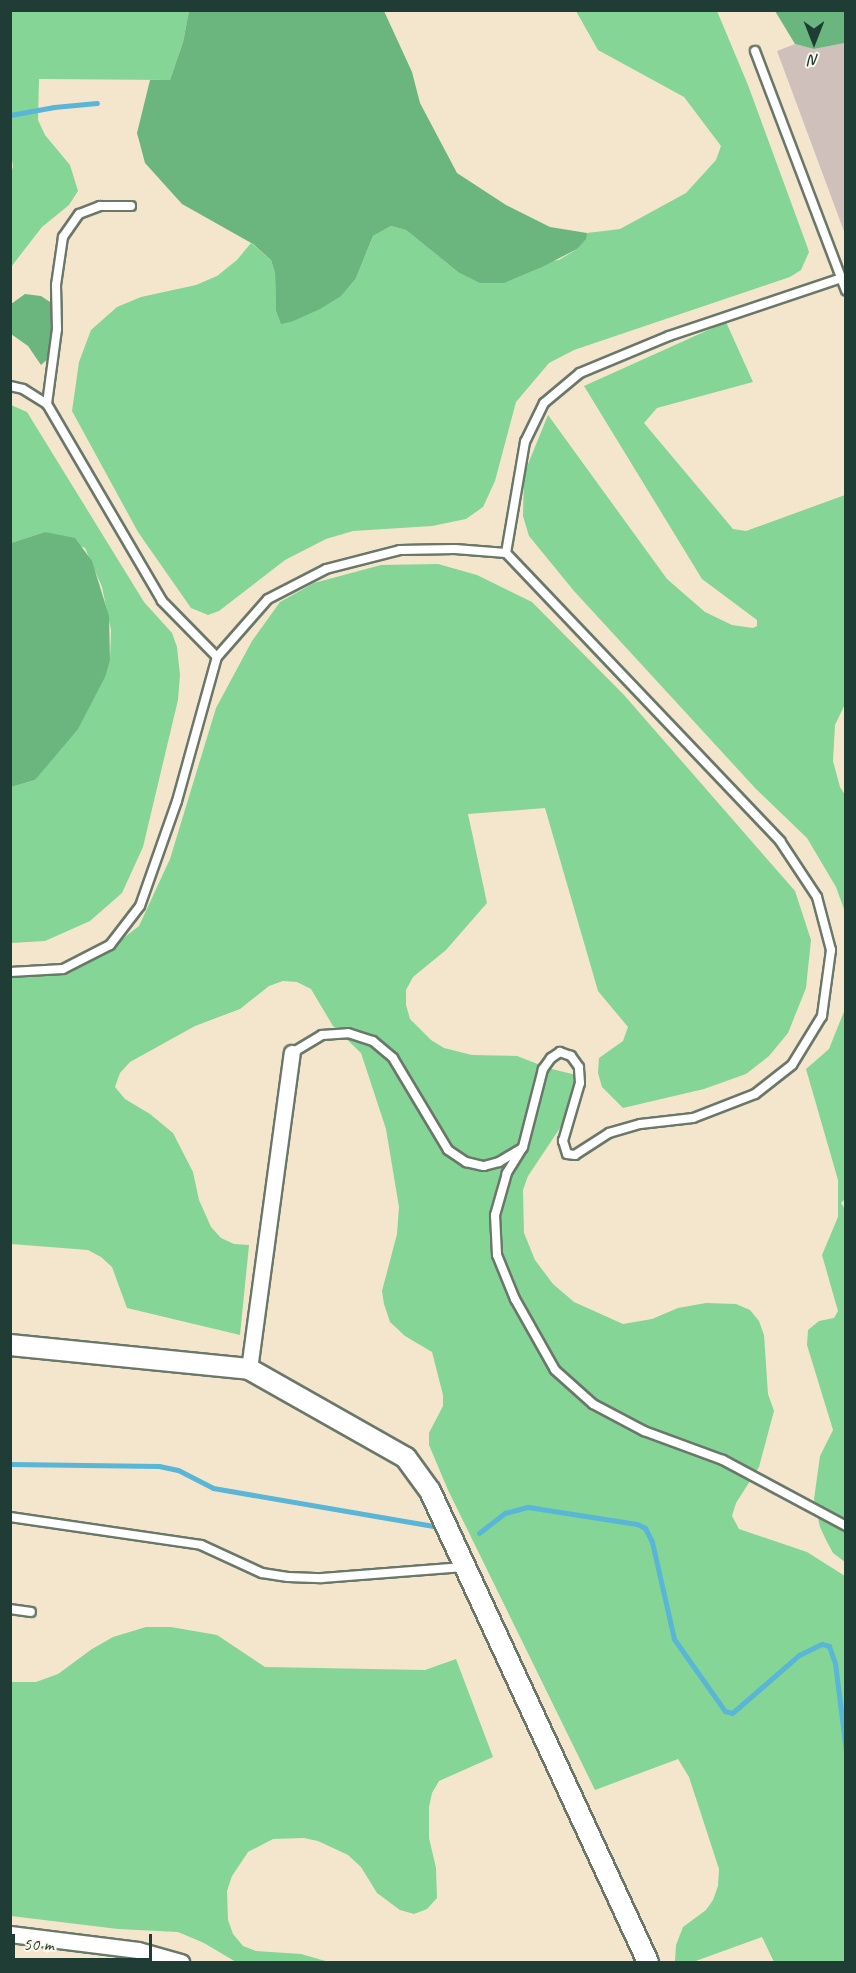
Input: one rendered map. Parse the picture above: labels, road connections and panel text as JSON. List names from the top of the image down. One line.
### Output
{"scale_bar":"50 m","north":"bottom"}
